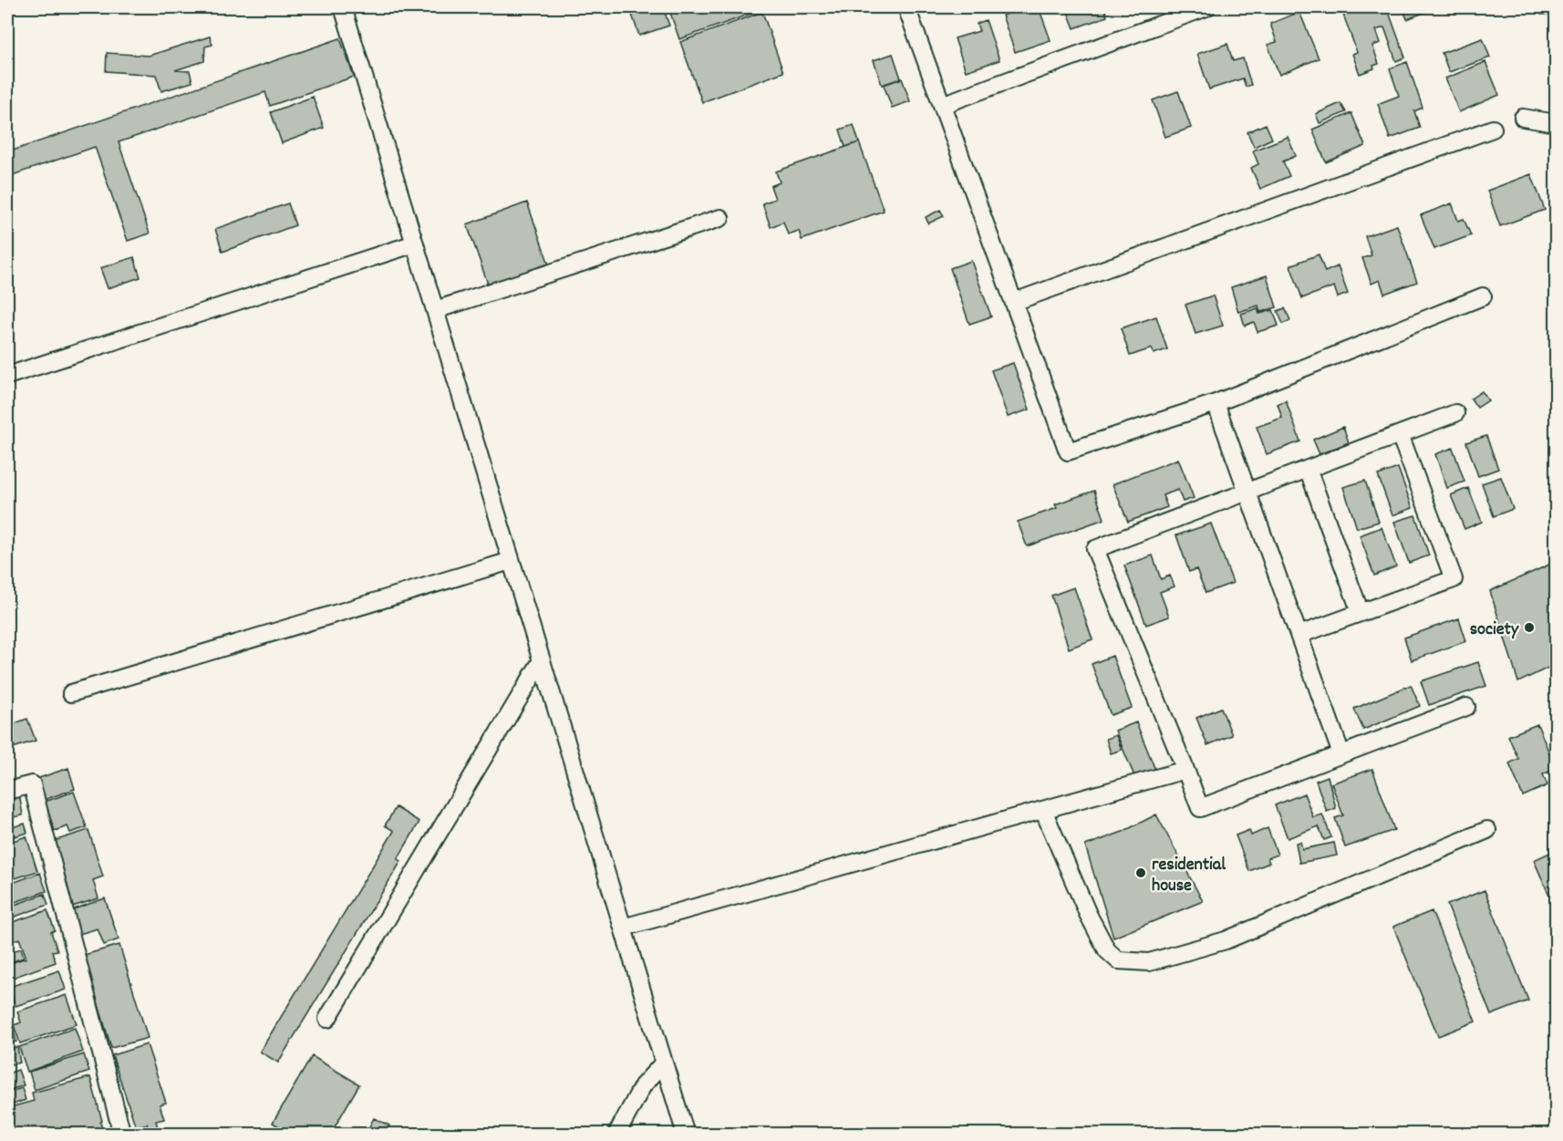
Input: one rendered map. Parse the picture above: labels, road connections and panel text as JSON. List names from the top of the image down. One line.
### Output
{"places":["society","residential house"]}
